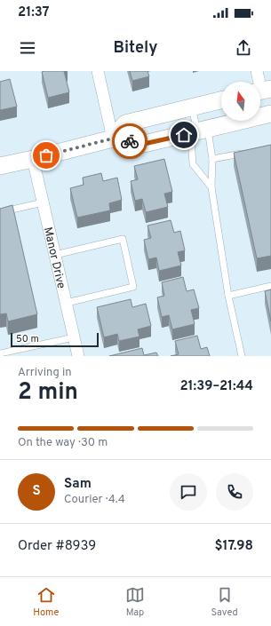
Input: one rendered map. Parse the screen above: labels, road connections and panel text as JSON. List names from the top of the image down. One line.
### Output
{"streets":{"street":["Manor Drive"]},"scale_bar":"50 m","north":"top","page":{"status":"21:37","header":"Bitely","scale":"50 m","heading":["2 min","Arriving in","21:39–21:44"],"panel":["Sam","Courier · 4.4","Order #8939","$17.98"],"bar":"On the way · 30 m","round":"S","tabs":["Home","Map","Saved"]}}
